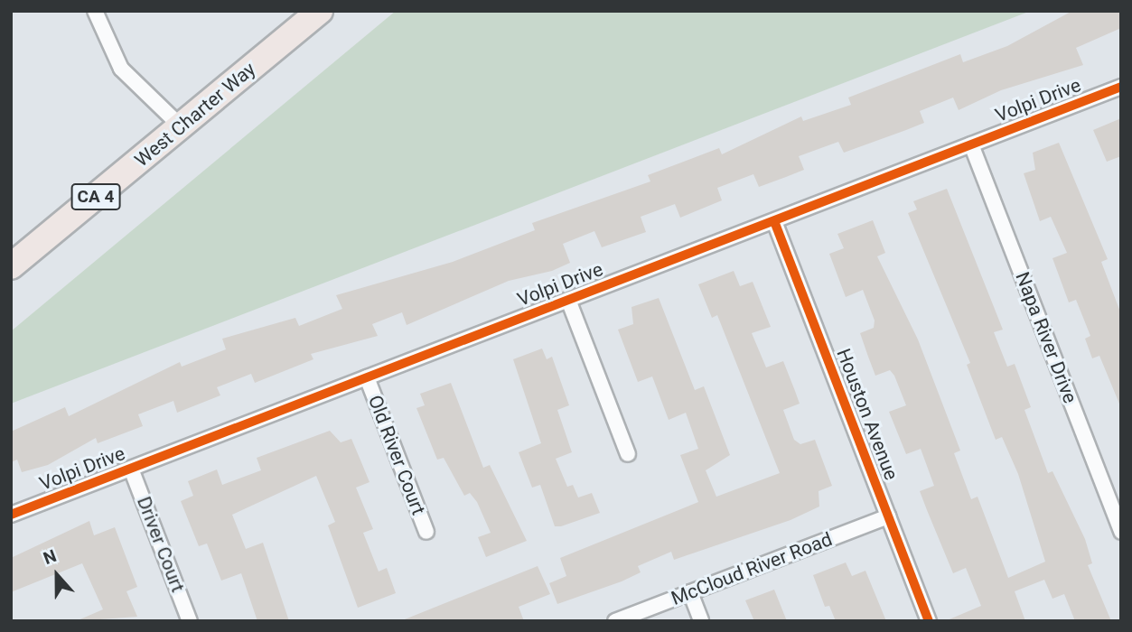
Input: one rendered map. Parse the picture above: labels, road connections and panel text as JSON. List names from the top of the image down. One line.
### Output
{"streets":{"highway":["West Charter Way","CA 4"],"street":["Volpi Drive","Napa River Drive","Houston Avenue","Old River Court","Driver Court","McCloud River Road"]},"crossings":[["Volpi Drive","Napa River Drive"],["Volpi Drive","Houston Avenue"],["Volpi Drive","Old River Court"],["Volpi Drive","Driver Court"],["Houston Avenue","McCloud River Road"]],"north":"top"}
